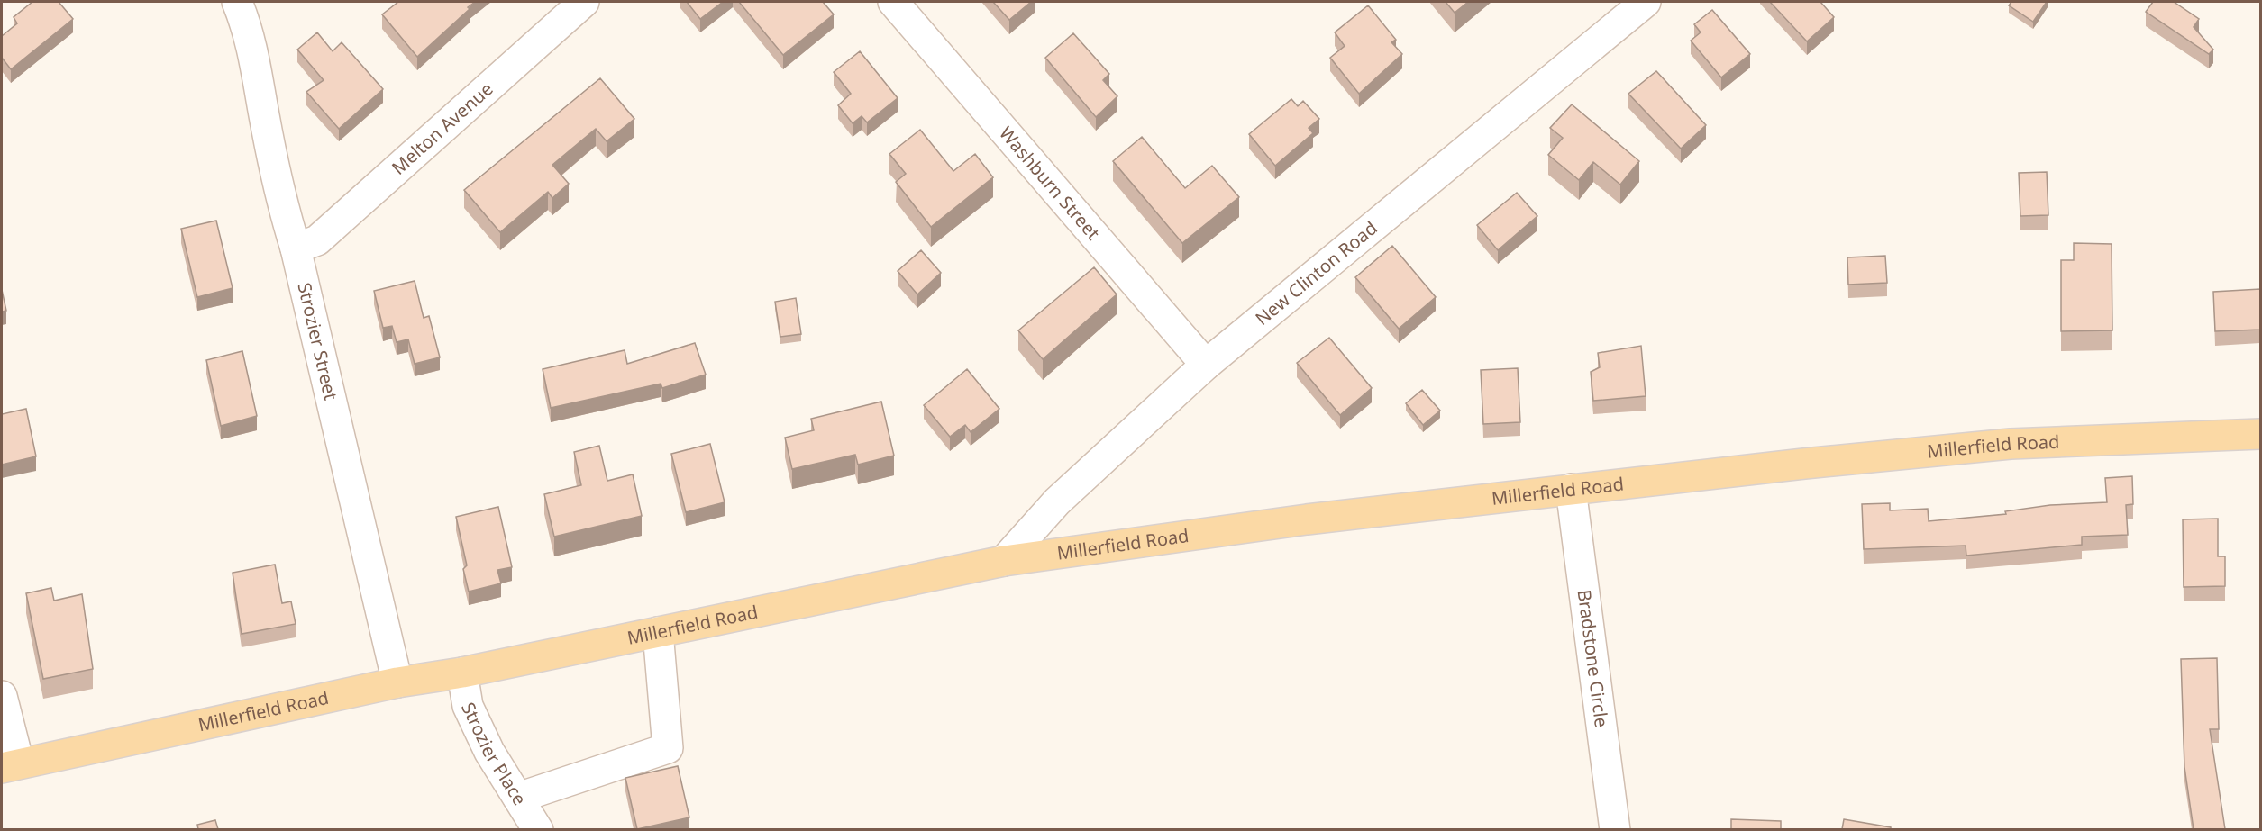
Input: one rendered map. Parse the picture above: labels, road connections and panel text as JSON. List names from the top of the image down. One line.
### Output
{"streets":{"main road":["Millerfield Road"],"street":["Melton Avenue","Washburn Street","New Clinton Road","Strozier Street","Bradstone Circle","Strozier Place"]},"crossings":[["Melton Avenue","Strozier Street"],["Washburn Street","New Clinton Road"],["New Clinton Road","Millerfield Road"],["Strozier Street","Millerfield Road"],["Millerfield Road","Bradstone Circle"],["Millerfield Road","Strozier Place"]]}
